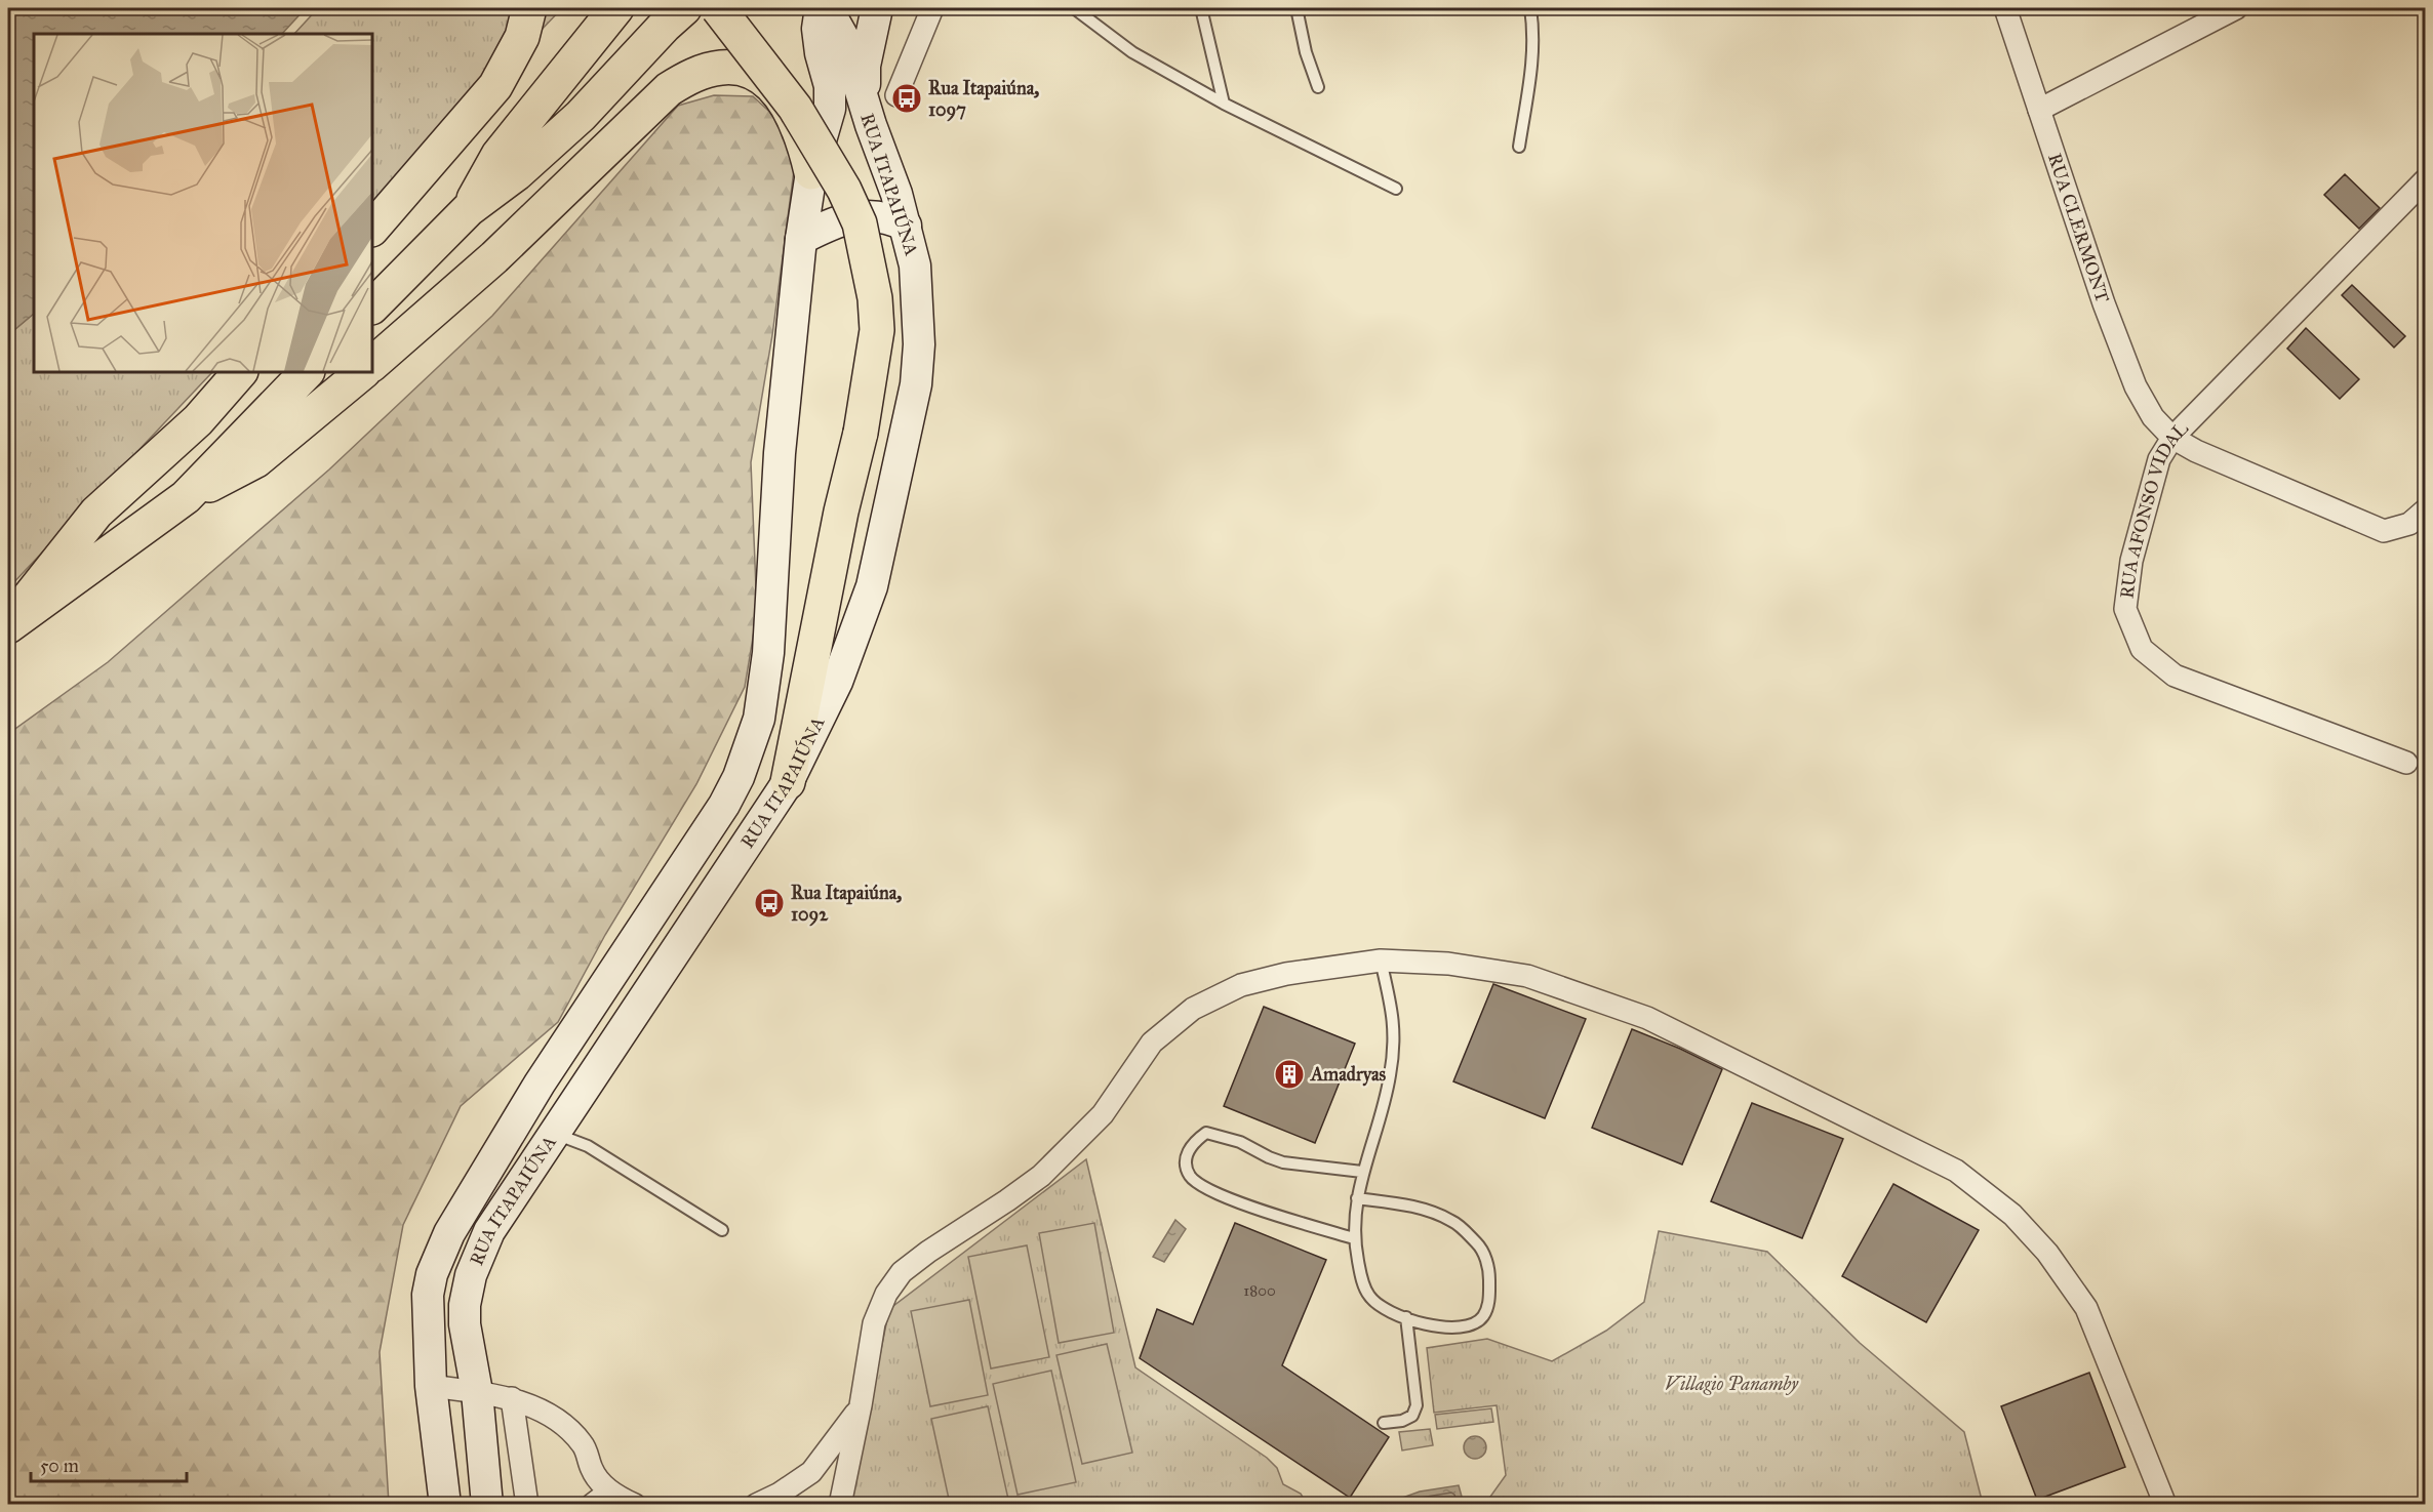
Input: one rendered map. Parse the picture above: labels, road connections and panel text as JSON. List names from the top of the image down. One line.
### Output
{"streets":{"main road":["RUA ITAPAIÚNA"],"street":["RUA CLERMONT","RUA AFONSO VIDAL"]},"crossings":[["RUA CLERMONT","RUA AFONSO VIDAL"]],"parks":["Villagio Panamby"],"places":{"bus stop":["Rua Itapaiúna, 1097","Rua Itapaiúna, 1092"],"building":["Amadryas"]},"house_numbers":["1800"],"scale_bar":"50 m"}
